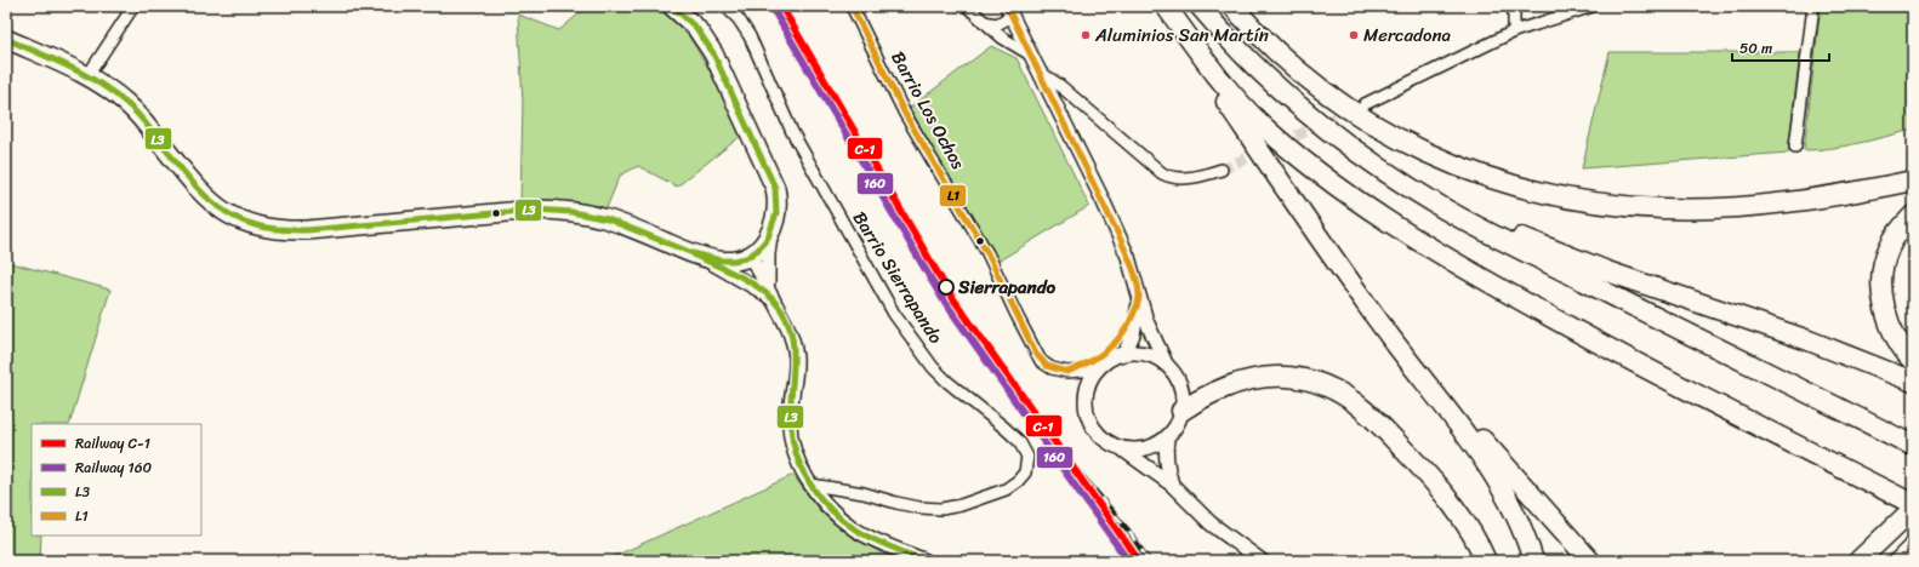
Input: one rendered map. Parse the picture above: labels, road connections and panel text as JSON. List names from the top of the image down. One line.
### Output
{"streets":{"street":["Barrio Los Ochos","Barrio Sierrapando"]},"places":["Aluminios San Martín","Mercadona","Sierrapando"],"lines":["rail line C-1","transit line L3","transit line L1","rail line 160"],"legend":["Railway C-1","Railway 160","L3","L1"],"scale_bar":"50 m"}
